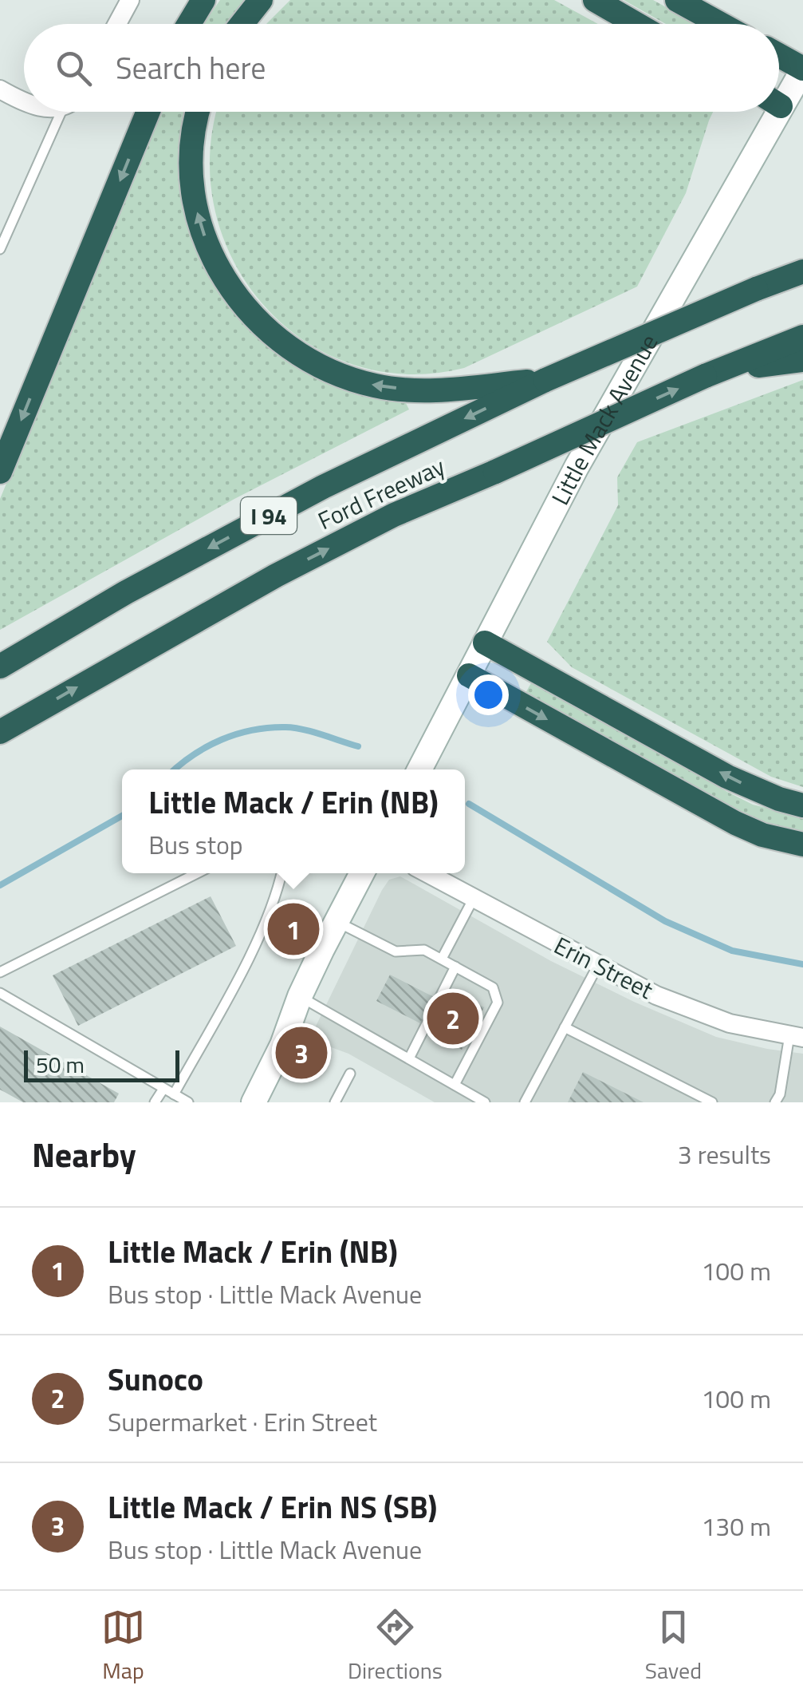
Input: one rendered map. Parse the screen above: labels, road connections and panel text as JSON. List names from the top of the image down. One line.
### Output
{"streets":{"highway":["Ford Freeway","I 94"],"main road":["Little Mack Avenue"],"street":["Erin Street"]},"scale_bar":"50 m","page":{"search":"Search here","popup":["Little Mack / Erin (NB)","Bus stop"],"pins":["1","2","3"],"scale":"50 m","heading":["Nearby","3 results"],"list":[{"mark":"1","name":"Little Mack / Erin (NB)","note":"Bus stop · Little Mack Avenue","value":"100 m"},{"mark":"2","name":"Sunoco","note":"Supermarket · Erin Street","value":"100 m"},{"mark":"3","name":"Little Mack / Erin NS (SB)","note":"Bus stop · Little Mack Avenue","value":"130 m"}],"nav":["Map","Directions","Saved"]}}
